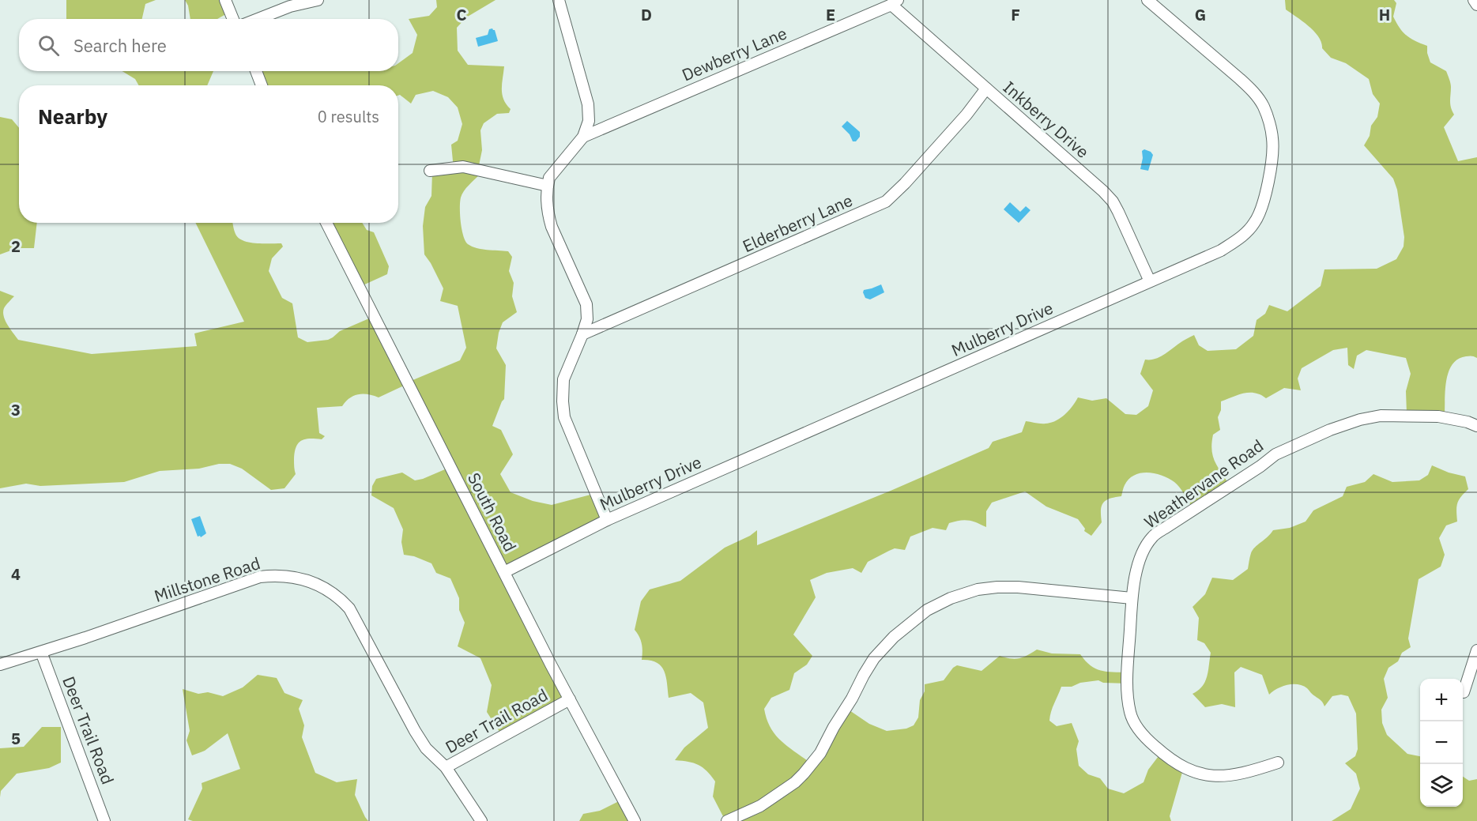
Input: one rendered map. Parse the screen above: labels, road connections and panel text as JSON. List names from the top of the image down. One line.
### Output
{"streets":{"street":["Dewberry Lane","Inkberry Drive","Elderberry Lane","Mulberry Drive","Weathervane Road","South Road","Millstone Road","Deer Trail Road"]},"crossings":[["Dewberry Lane","Inkberry Drive"],["Inkberry Drive","Elderberry Lane"],["Inkberry Drive","Mulberry Drive"],["Mulberry Drive","South Road"],["South Road","Deer Trail Road"],["Millstone Road","Deer Trail Road"]],"page":{"search":"Search here","heading":["Nearby","0 results"],"map_buttons":["+","−"]},"grid":{"columns":["C","D","E","F","G","H"],"rows":["2","3","4","5"]}}
